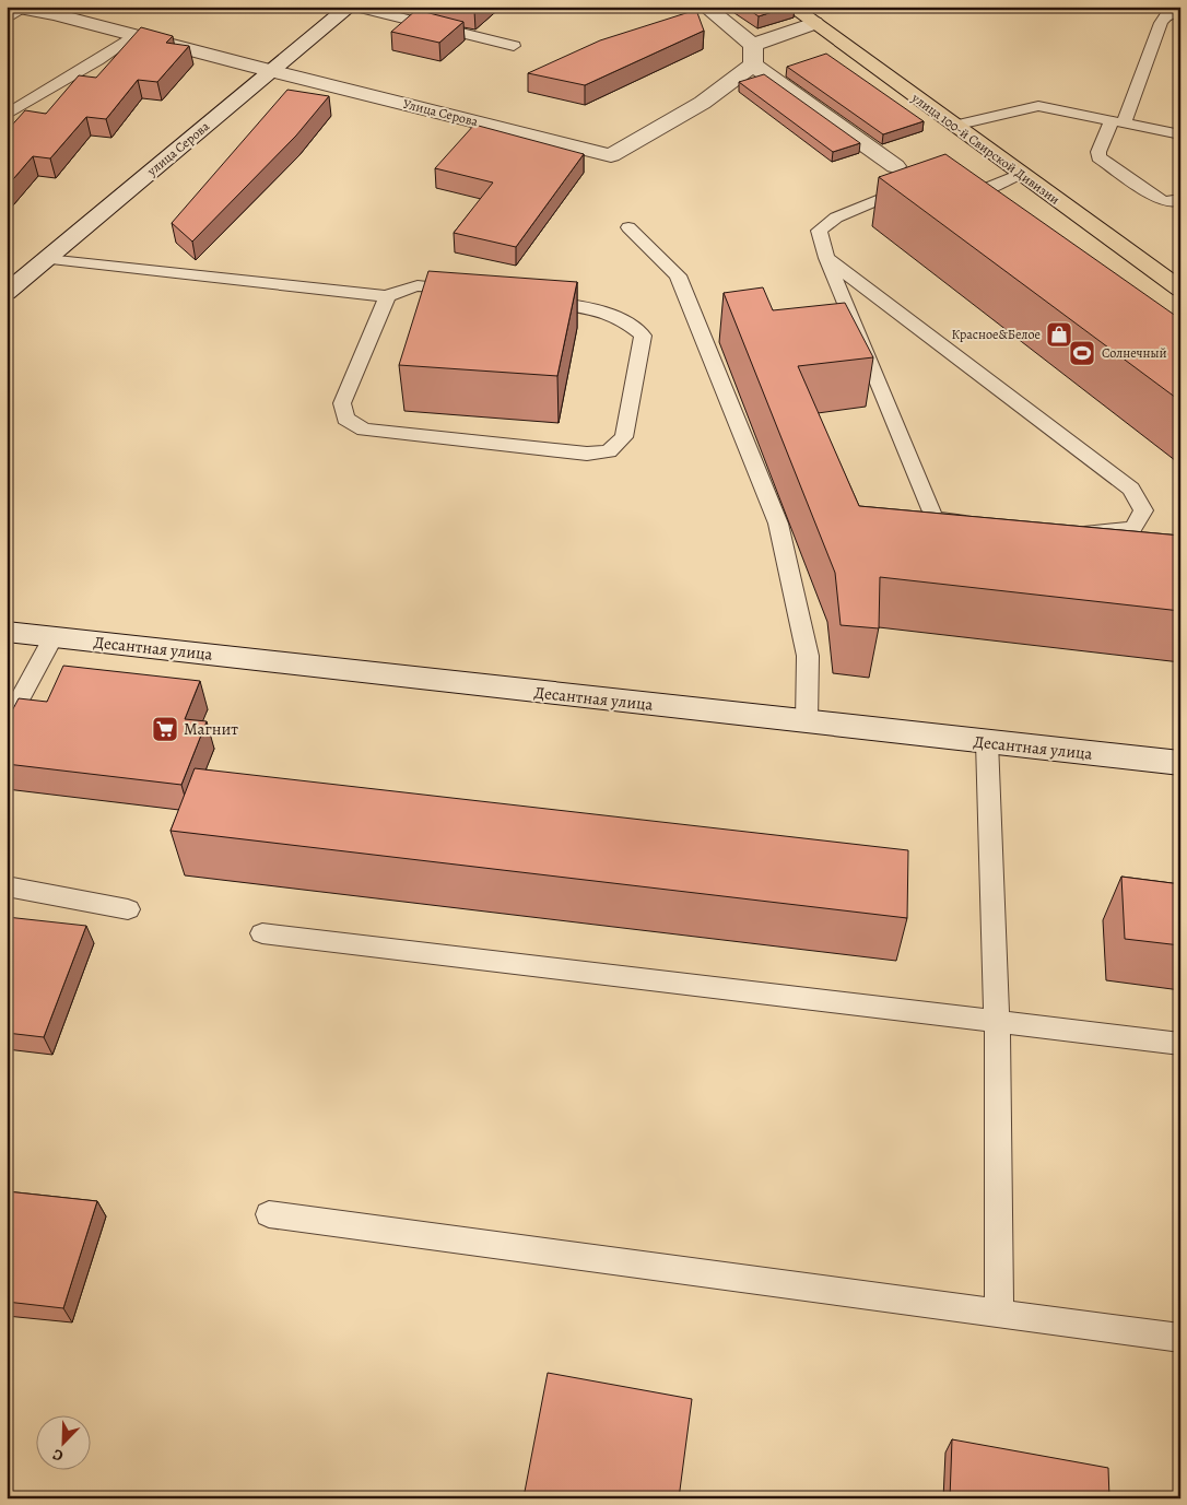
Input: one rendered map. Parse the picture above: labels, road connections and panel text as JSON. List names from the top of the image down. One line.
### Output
{"streets":{"main road":["улица 100-й Свирской Дивизии"],"street":["Улица Серова","улица Серова","Десантная улица"]},"crossings":[["Улица Серова","улица Серова"]],"places":{"shop":["Красное&Белое"],"sports":["Солнечный"],"supermarket":["Магнит"]},"north":"bottom left"}
